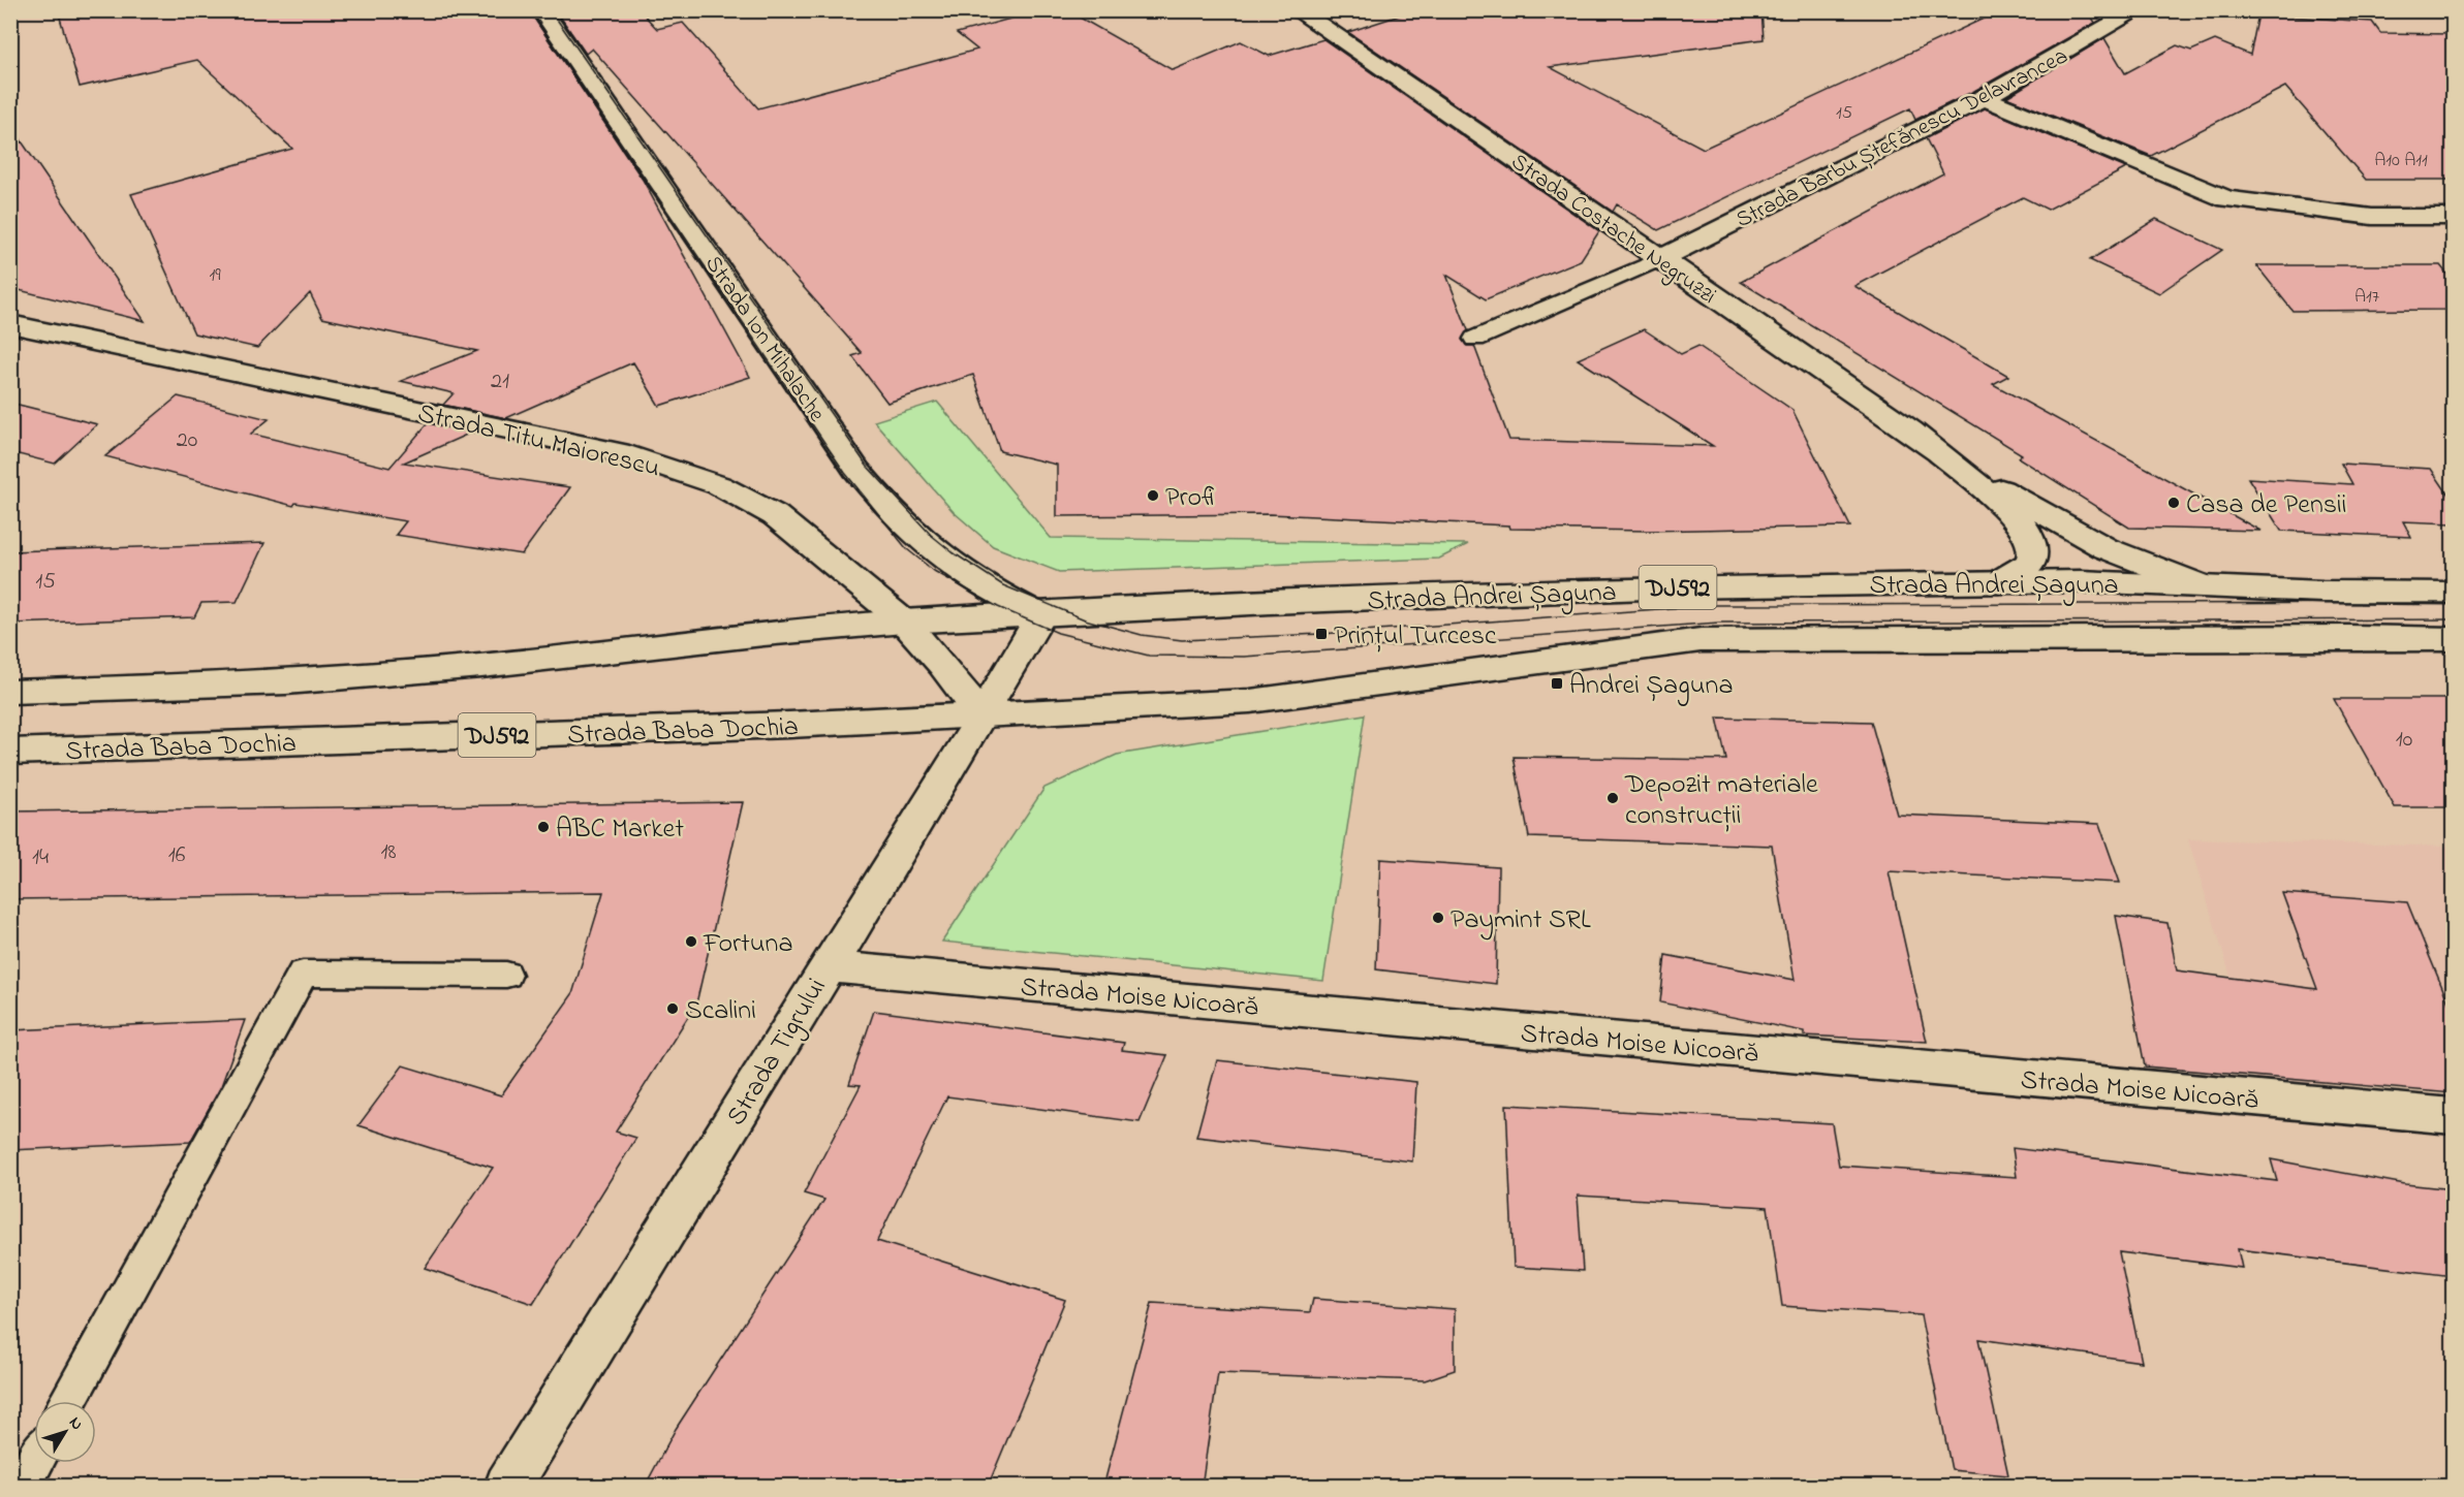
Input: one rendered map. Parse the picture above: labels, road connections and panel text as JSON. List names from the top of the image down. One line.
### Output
{"streets":{"street":["Strada Barbu Ștefănescu Delavrancea","Strada Costache Negruzzi","Strada Ion Mihalache","Strada Titu Maiorescu","Strada Andrei Șaguna","DJ592","Strada Baba Dochia","Strada Moise Nicoară","Strada Tigrului"]},"crossings":[["Strada Barbu Ștefănescu Delavrancea","Strada Costache Negruzzi"],["Strada Costache Negruzzi","Strada Andrei Șaguna"],["Strada Ion Mihalache","Strada Andrei Șaguna"],["Strada Ion Mihalache","Strada Tigrului"],["Strada Titu Maiorescu","Strada Andrei Șaguna"],["Strada Titu Maiorescu","DJ592"],["Strada Titu Maiorescu","Strada Baba Dochia"],["Strada Titu Maiorescu","Strada Tigrului"],["Strada Andrei Șaguna","DJ592"],["Strada Andrei Șaguna","Strada Baba Dochia"],["Strada Andrei Șaguna","Strada Tigrului"],["Strada Baba Dochia","Strada Tigrului"],["Strada Moise Nicoară","Strada Tigrului"]],"places":{"other":["Profi","Casa de Pensii","Depozit materiale construcții","ABC Market","Paymint SRL","Fortuna","Scalini"],"transit":["Prințul Turcesc","Andrei Șaguna"]},"house_numbers":["15","A10 A11","19","A17","21","20","15","10","18","16","14"],"north":"top right"}
